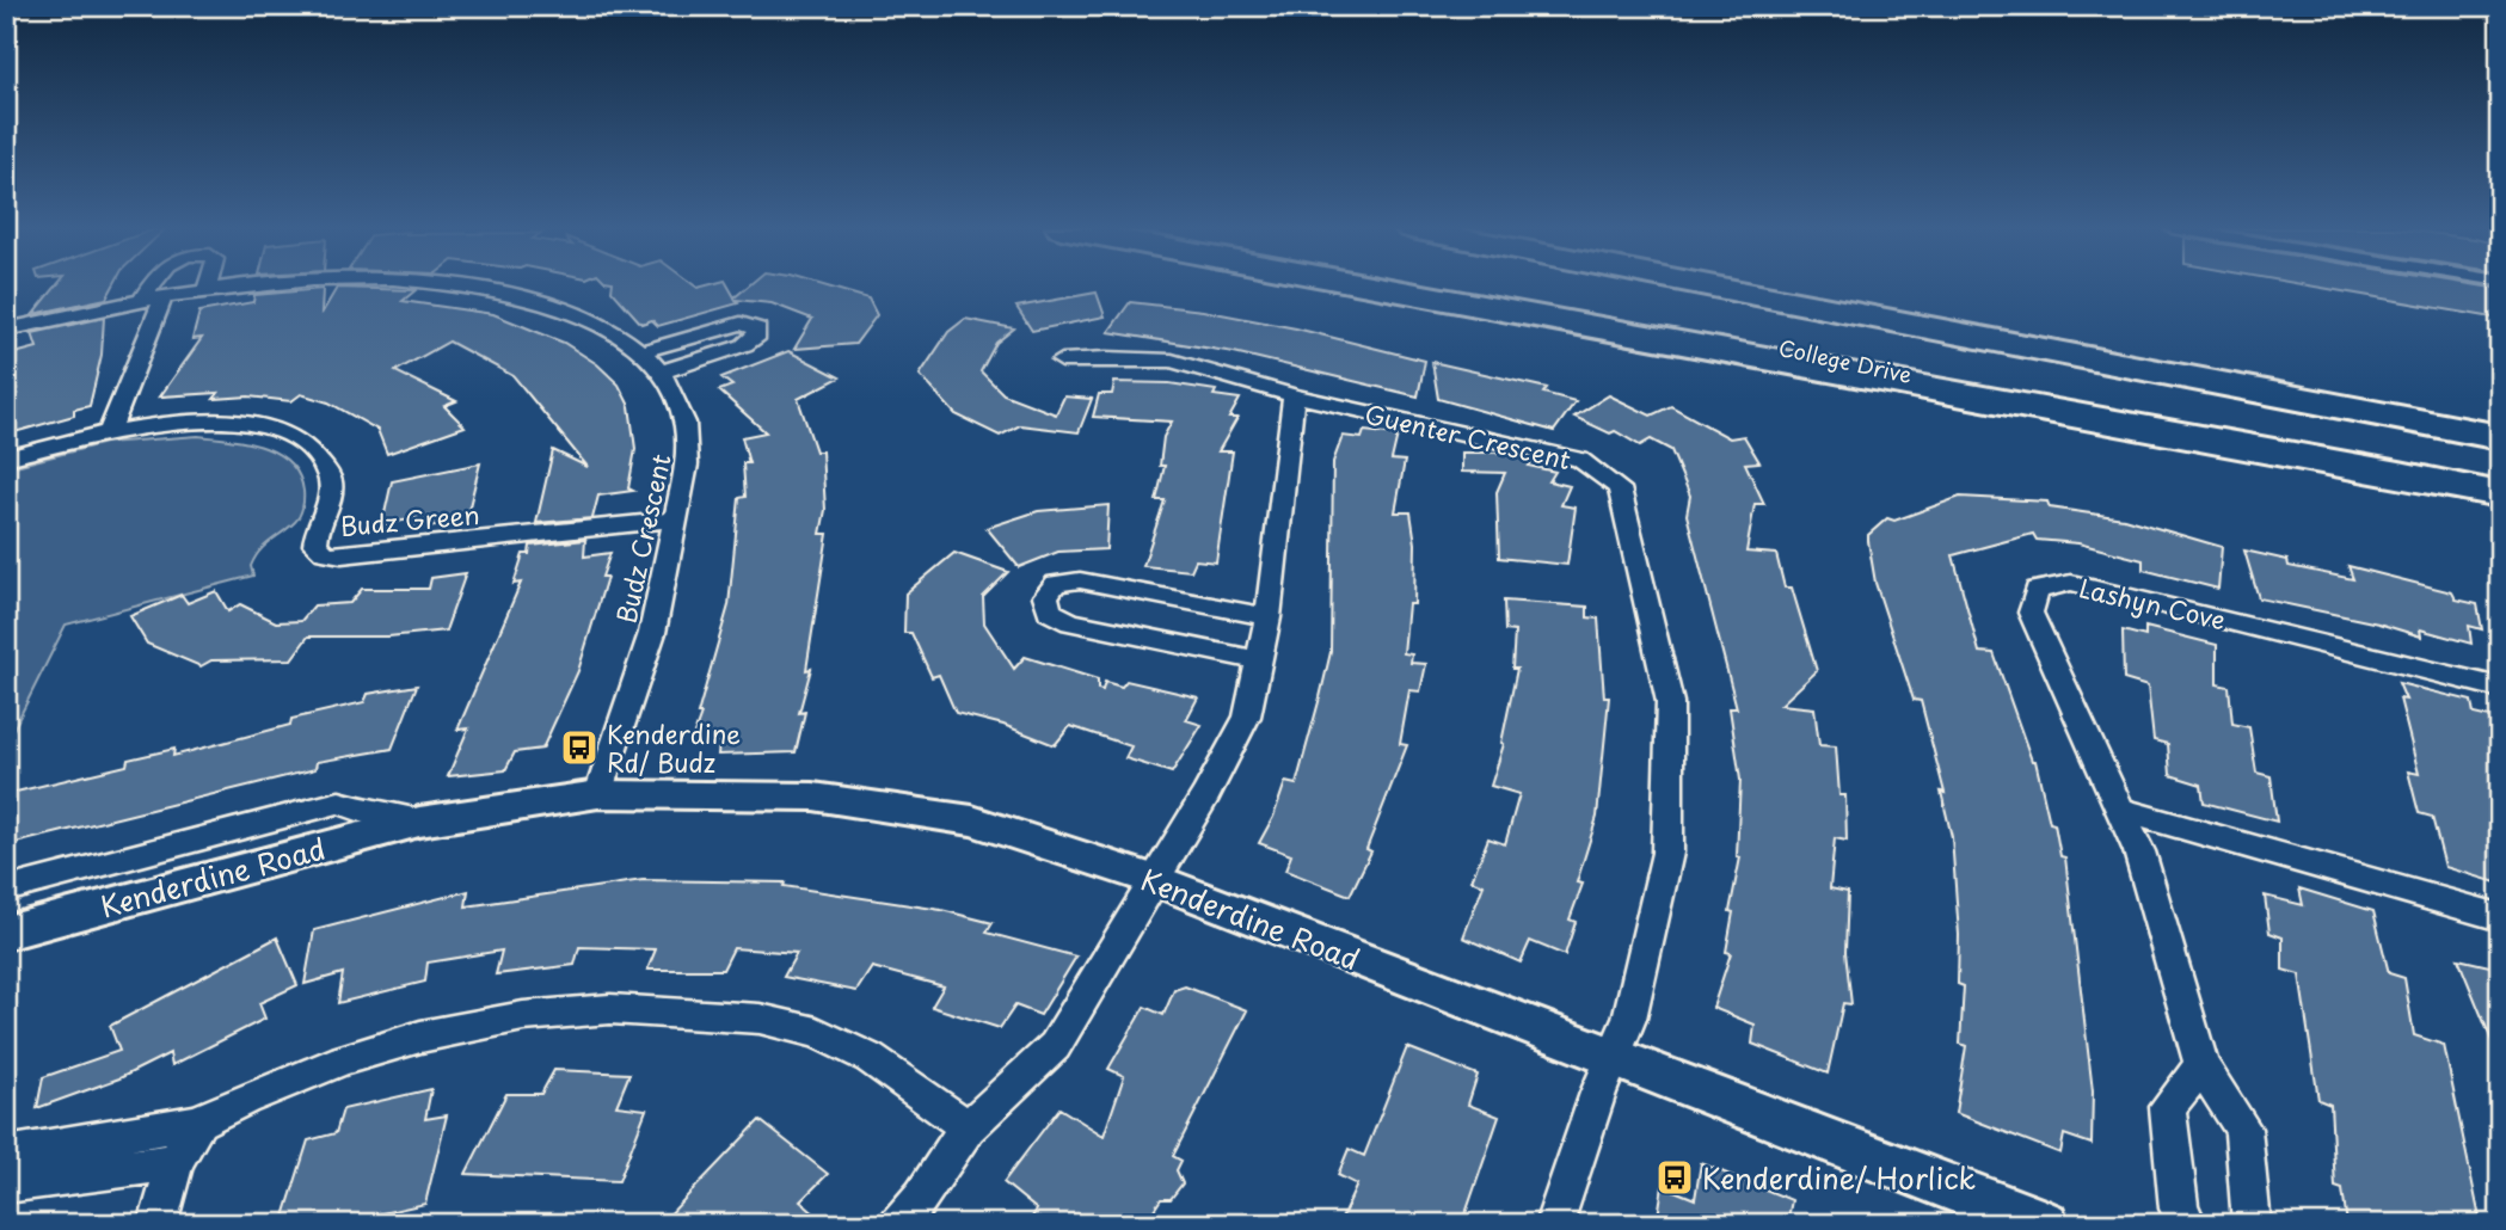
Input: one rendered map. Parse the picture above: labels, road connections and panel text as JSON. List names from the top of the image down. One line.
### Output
{"streets":{"highway":["College Drive"],"street":["Guenter Crescent","Budz Green","Budz Crescent","Lashyn Cove","Kenderdine Road"]},"crossings":[["Guenter Crescent","Kenderdine Road"],["Budz Green","Budz Crescent"],["Budz Crescent","Kenderdine Road"]],"places":{"bus stop":["Kenderdine Rd/ Budz","Kenderdine/ Horlick"]}}
